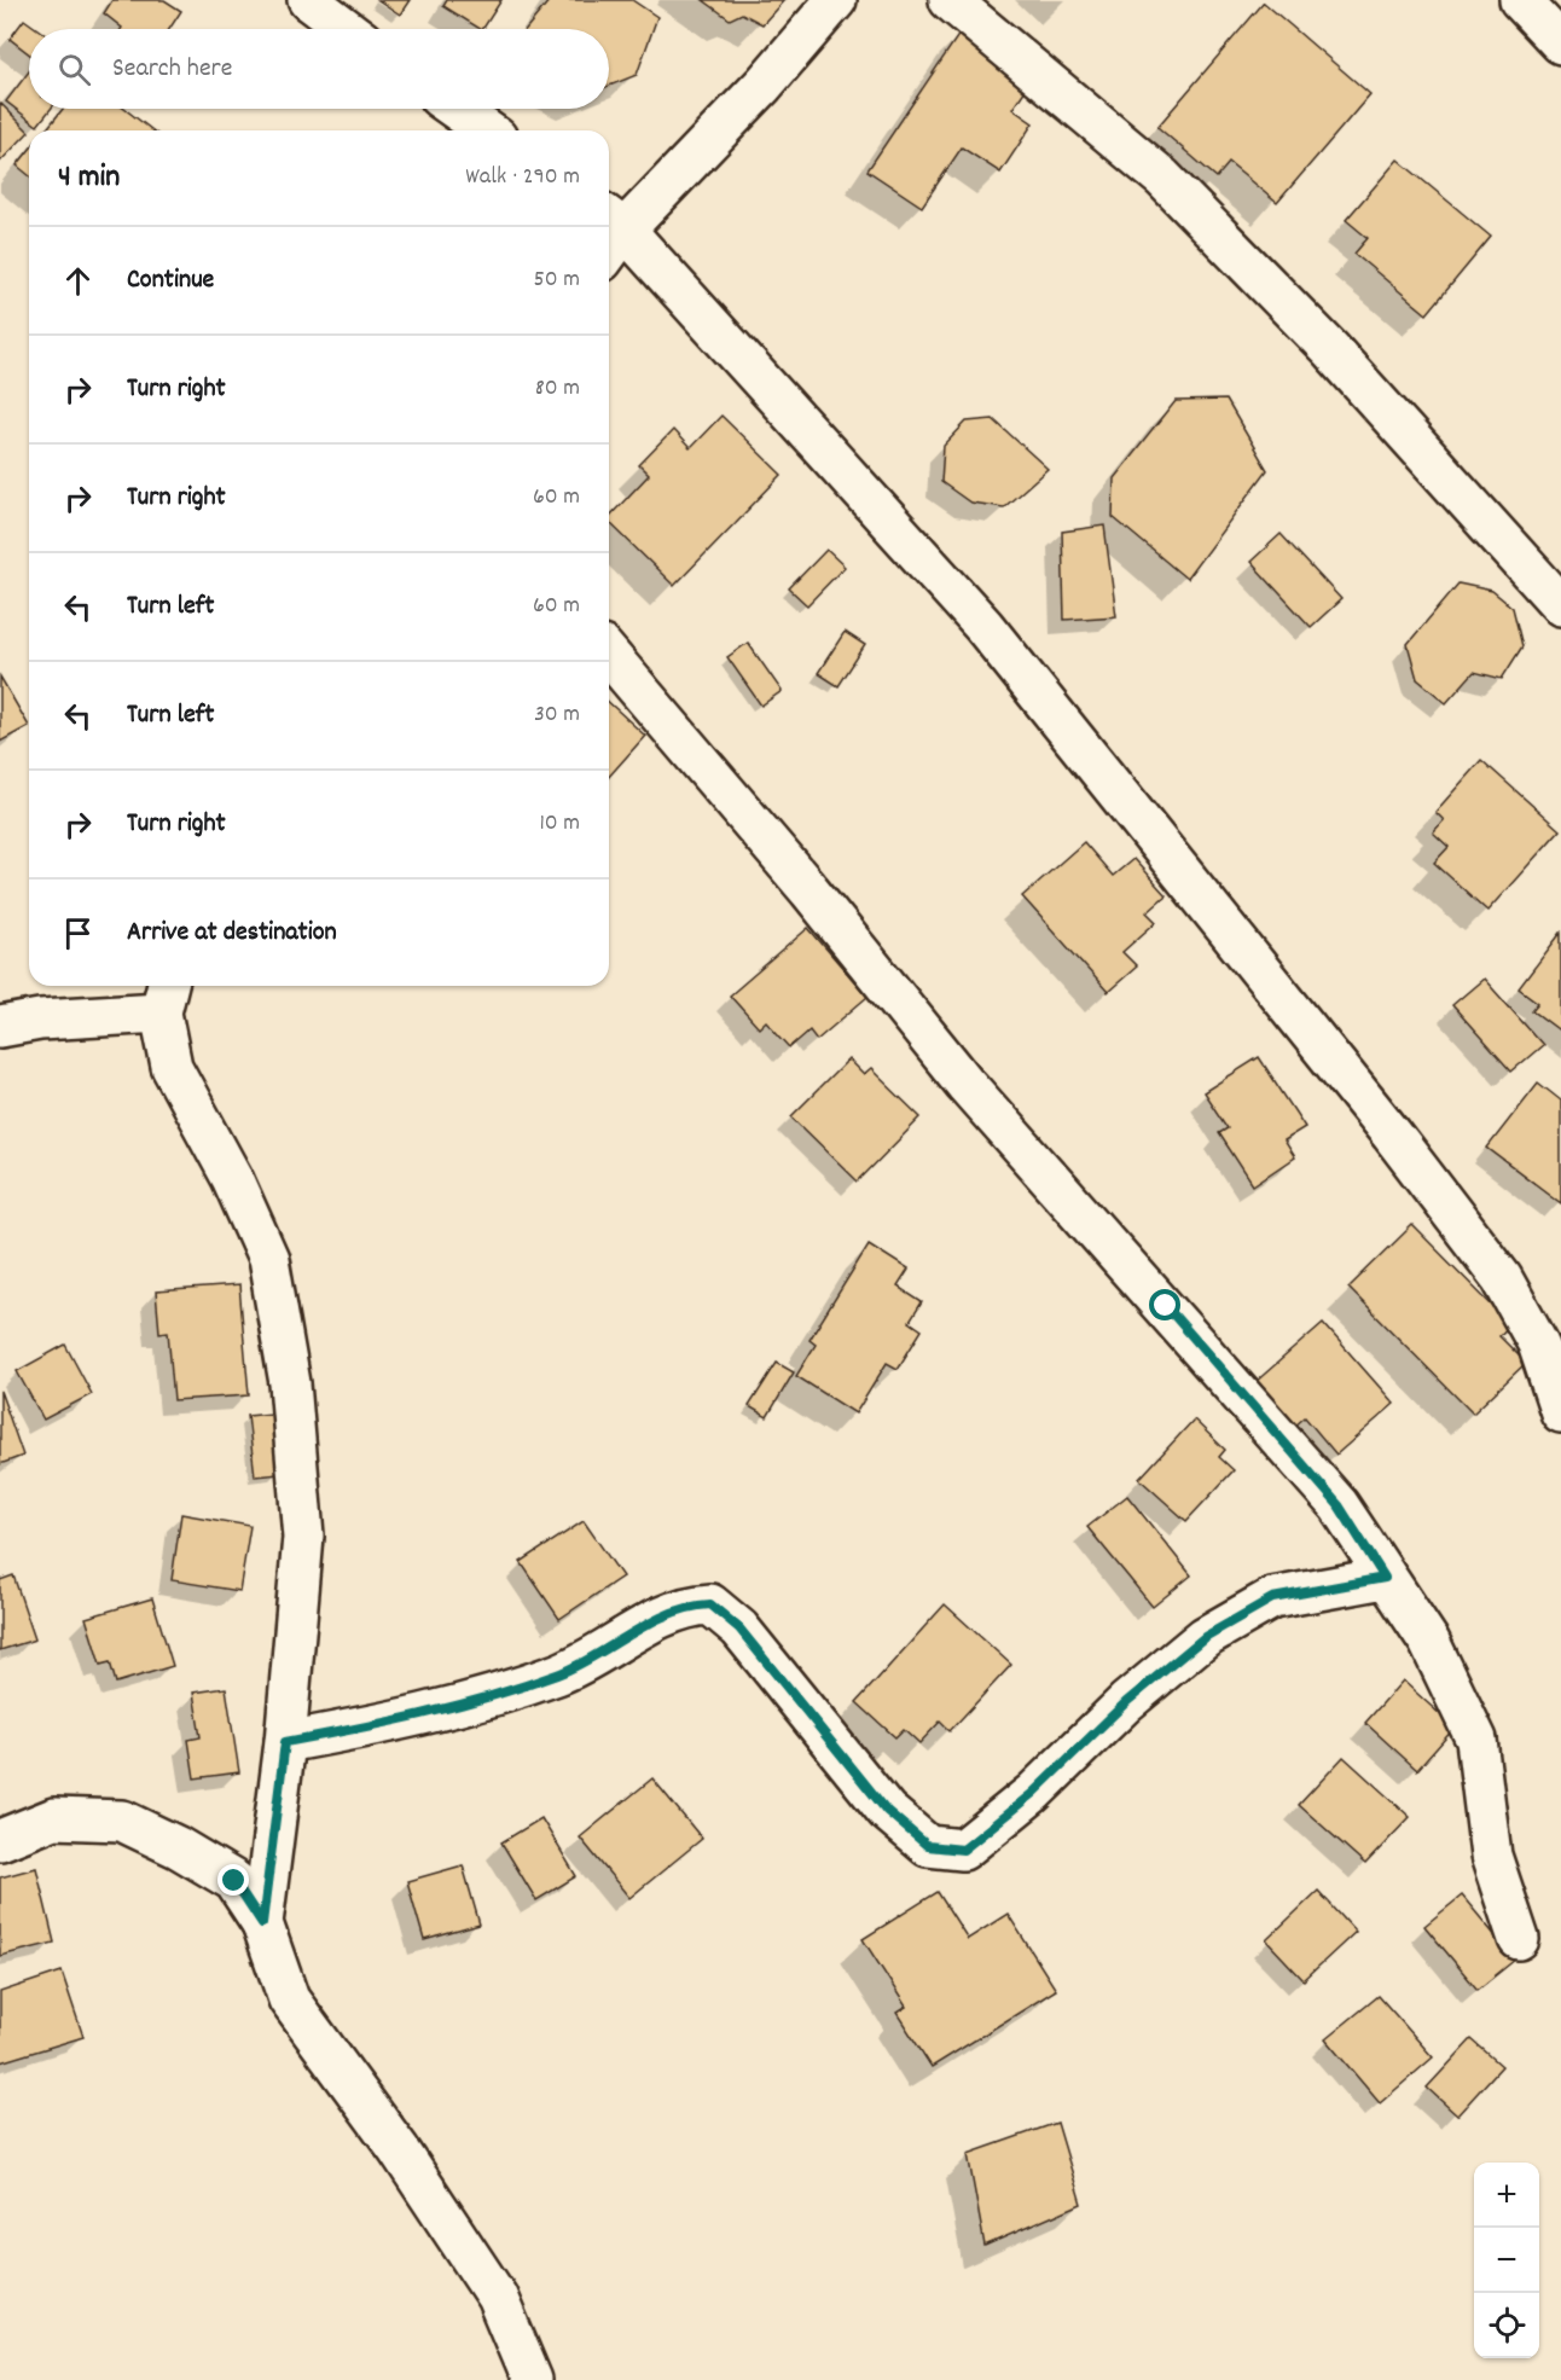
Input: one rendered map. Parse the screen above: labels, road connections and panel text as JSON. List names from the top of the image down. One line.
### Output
{"page":{"search":"Search here","heading":["4 min","Walk · 290 m"],"list":[["Continue","50 m"],["Turn right","80 m"],["Turn right","60 m"],["Turn left","60 m"],["Turn left","30 m"],["Turn right","10 m"],"Arrive at destination"],"map_buttons":["+","−"]}}
